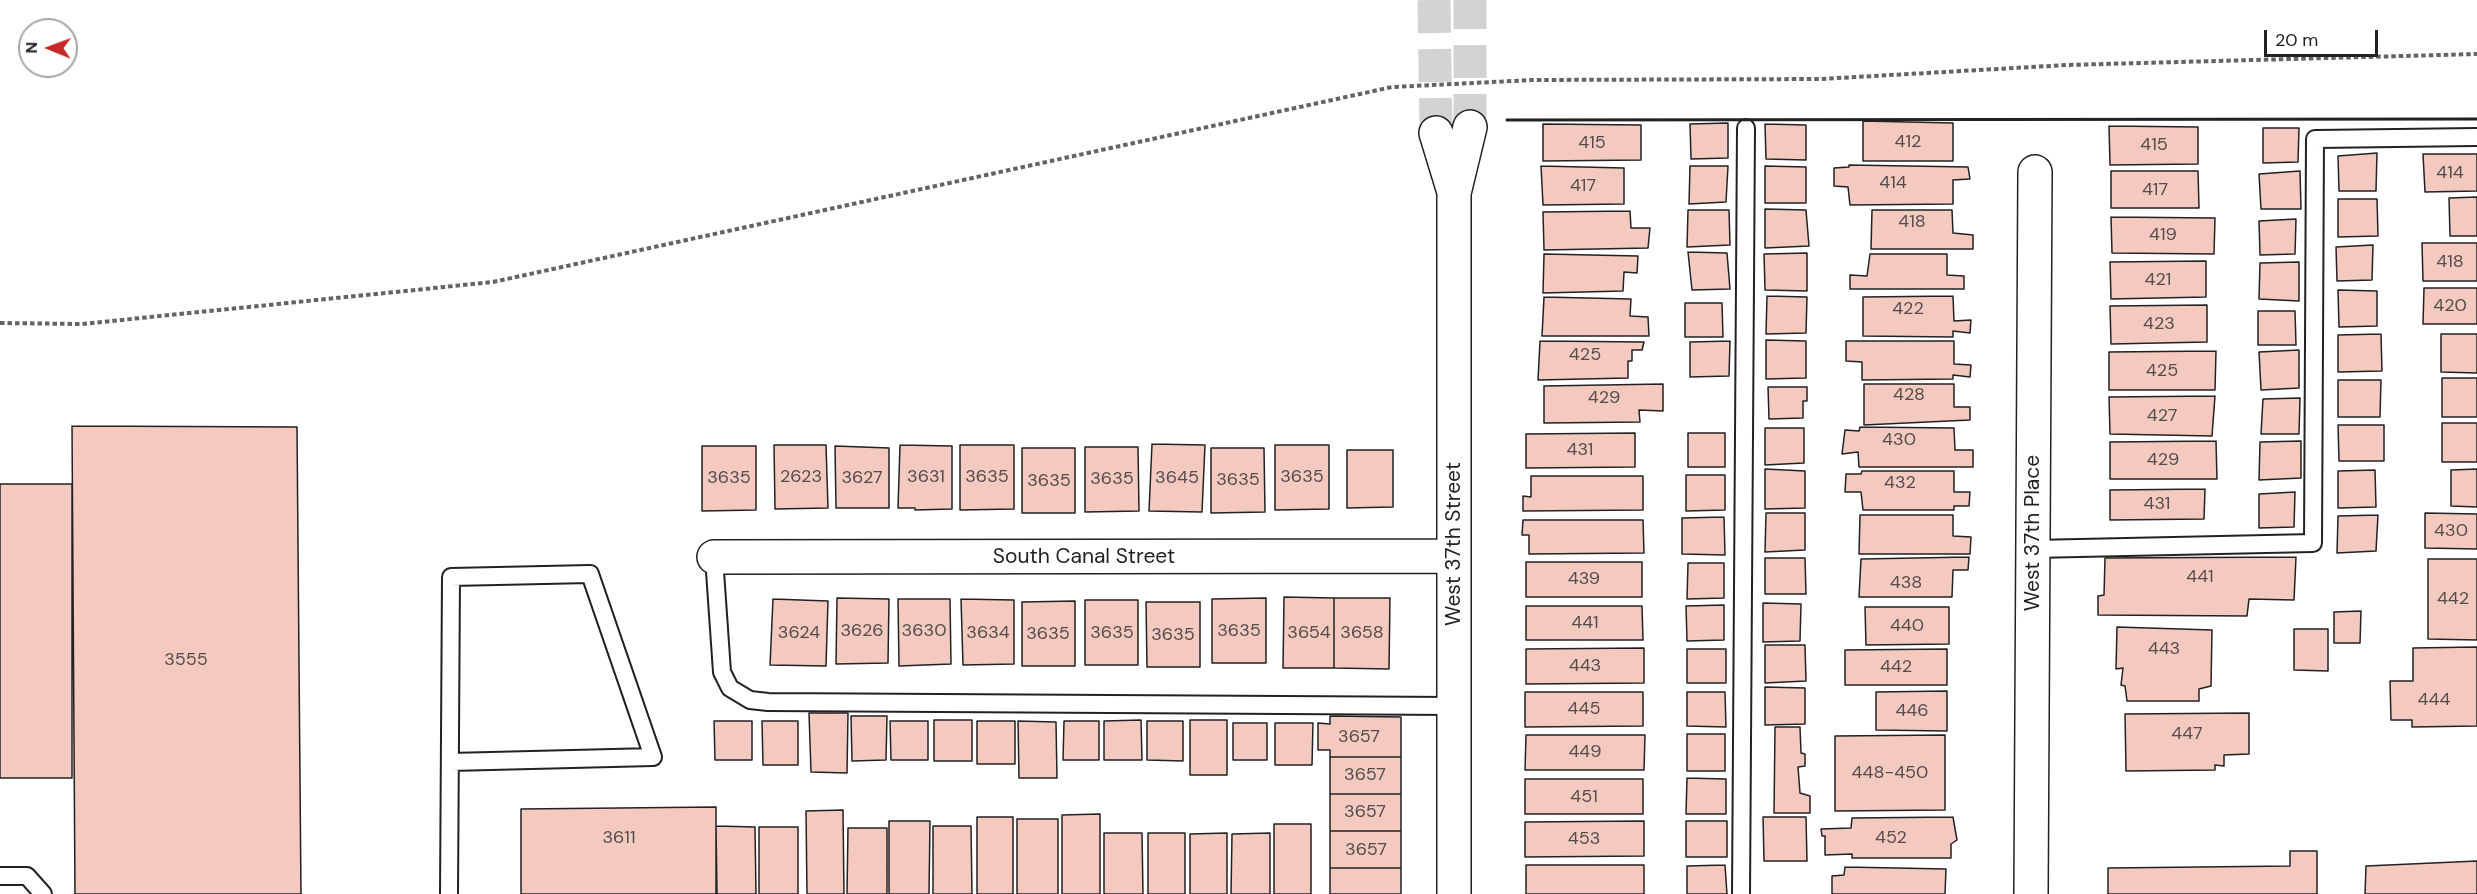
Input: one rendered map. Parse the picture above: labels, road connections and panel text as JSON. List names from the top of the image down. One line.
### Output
{"streets":{"street":["West 37th Place","West 37th Street","South Canal Street"]},"crossings":[["West 37th Street","South Canal Street"]],"house_numbers":["412","415","415","414","414","417","417","418","419","418","421","420","422","423","425","425","428","429","427","430","431","429","2623","3631","3635","3635","3635","3627","3645","3635","3635","3635","432","431","430","441","439","438","442","441","440","3626","3630","3635","3624","3634","3635","3654","3658","3635","3635","443","3555","443","442","444","445","446","447","3657","449","448-450","3657","451","3657","3611","452","453","3657"],"scale_bar":"20 m","north":"left"}
